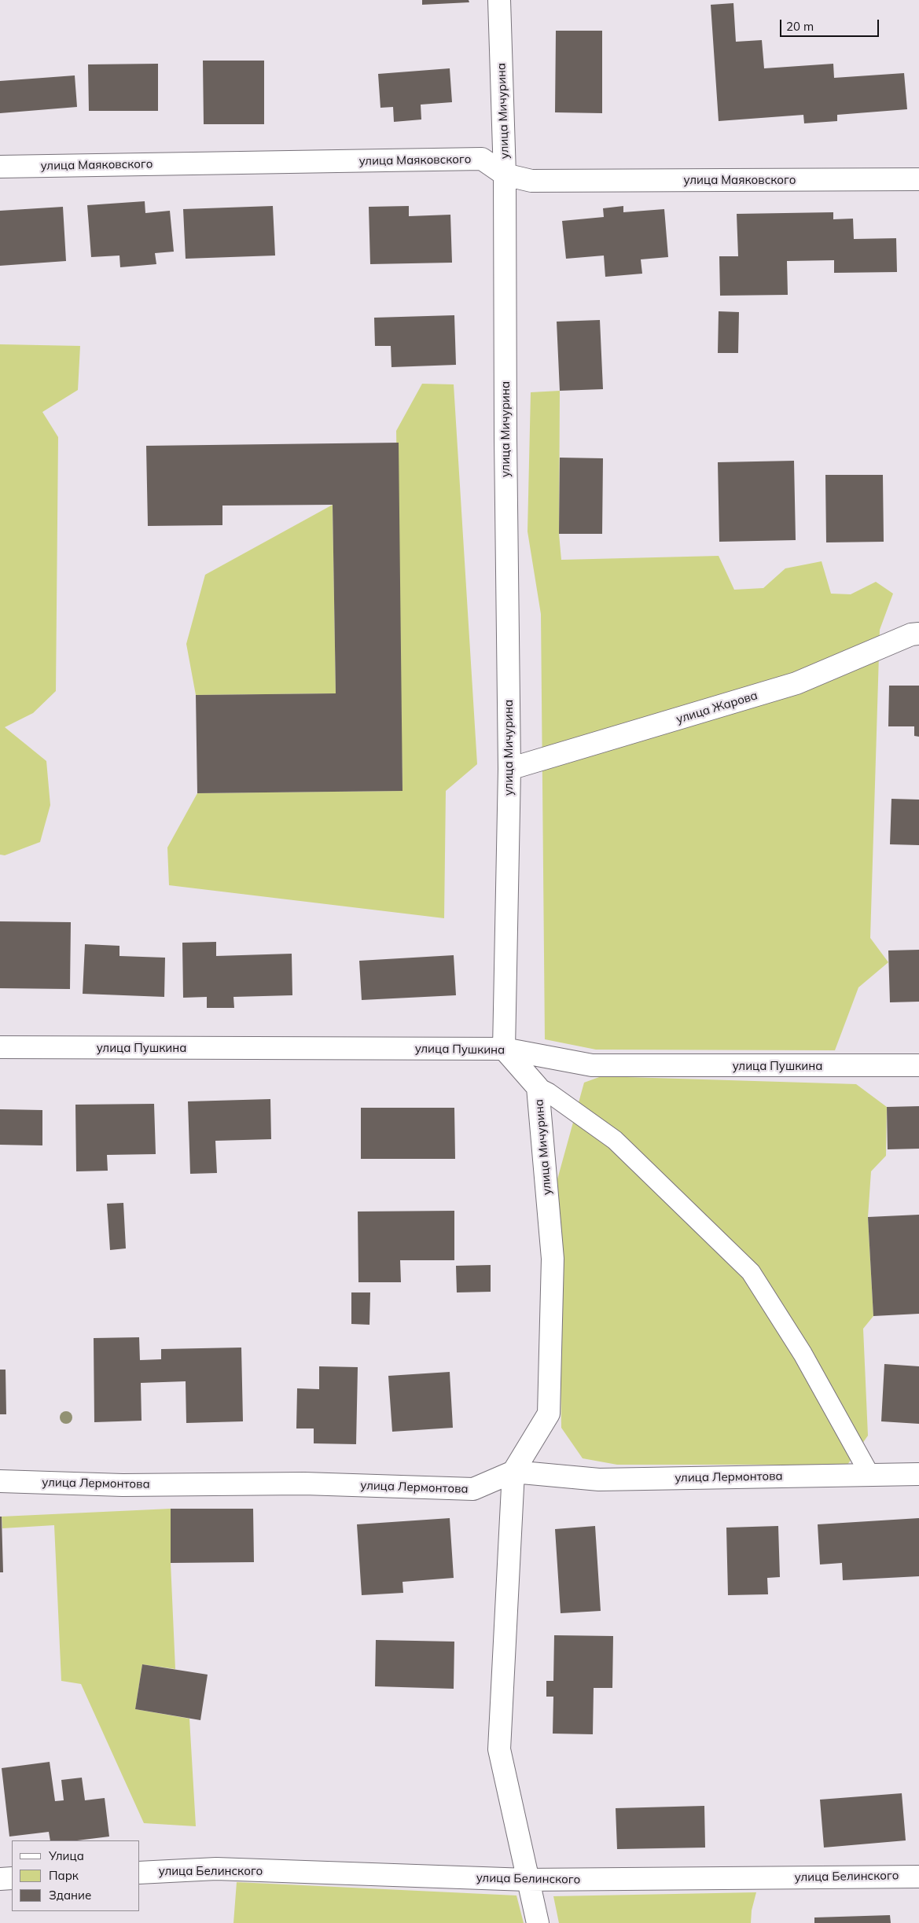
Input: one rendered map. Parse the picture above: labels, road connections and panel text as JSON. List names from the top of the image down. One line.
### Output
{"streets":{"street":["улица Мичурина","улица Маяковского","улица Жарова","улица Пушкина","улица Лермонтова","улица Белинского"]},"crossings":[["улица Мичурина","улица Маяковского"],["улица Мичурина","улица Жарова"],["улица Мичурина","улица Пушкина"],["улица Мичурина","улица Лермонтова"]],"legend":["Улица","Парк","Здание"],"scale_bar":"20 m"}
